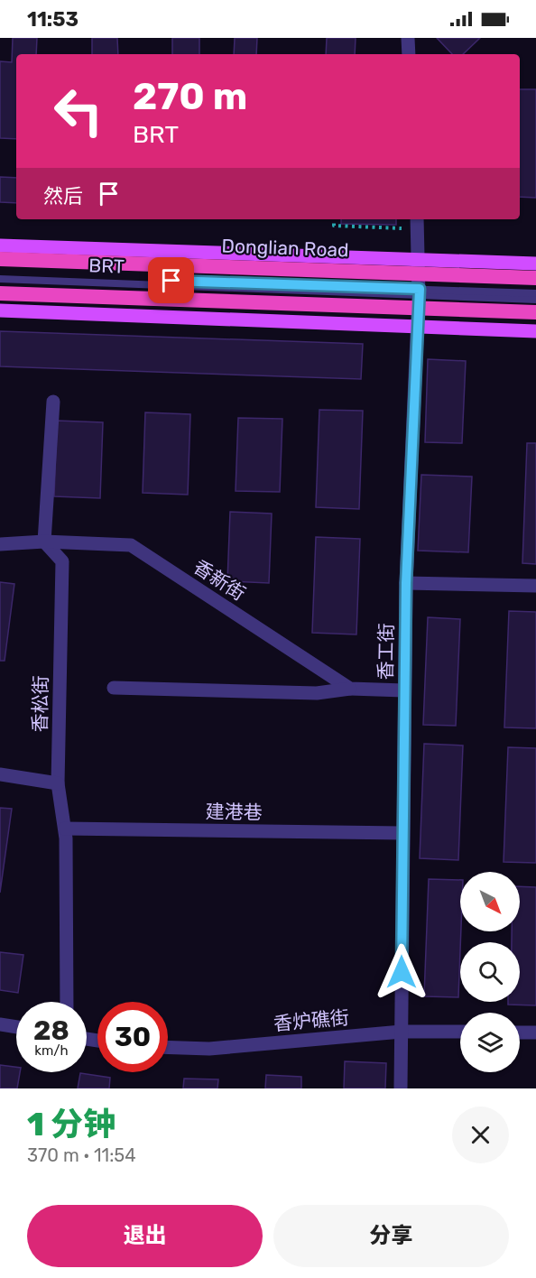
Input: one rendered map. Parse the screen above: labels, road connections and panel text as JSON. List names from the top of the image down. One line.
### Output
{"streets":{"highway":["Donglian Road"],"street":["香新街","香工街","香松街","建港巷","香炉礁街"],"lane":["BRT"]},"crossings":[["BRT","香工街"],["香新街","香松街"],["香工街","建港巷"],["香工街","香炉礁街"],["香松街","建港巷"]],"north":"bottom right","page":{"status":"11:53","turn":["270 m","BRT"],"then":"然后","speed":"28 km/h","limit":"30","heading":["1 分钟","370 m · 11:54"],"buttons":["退出","分享"]}}
